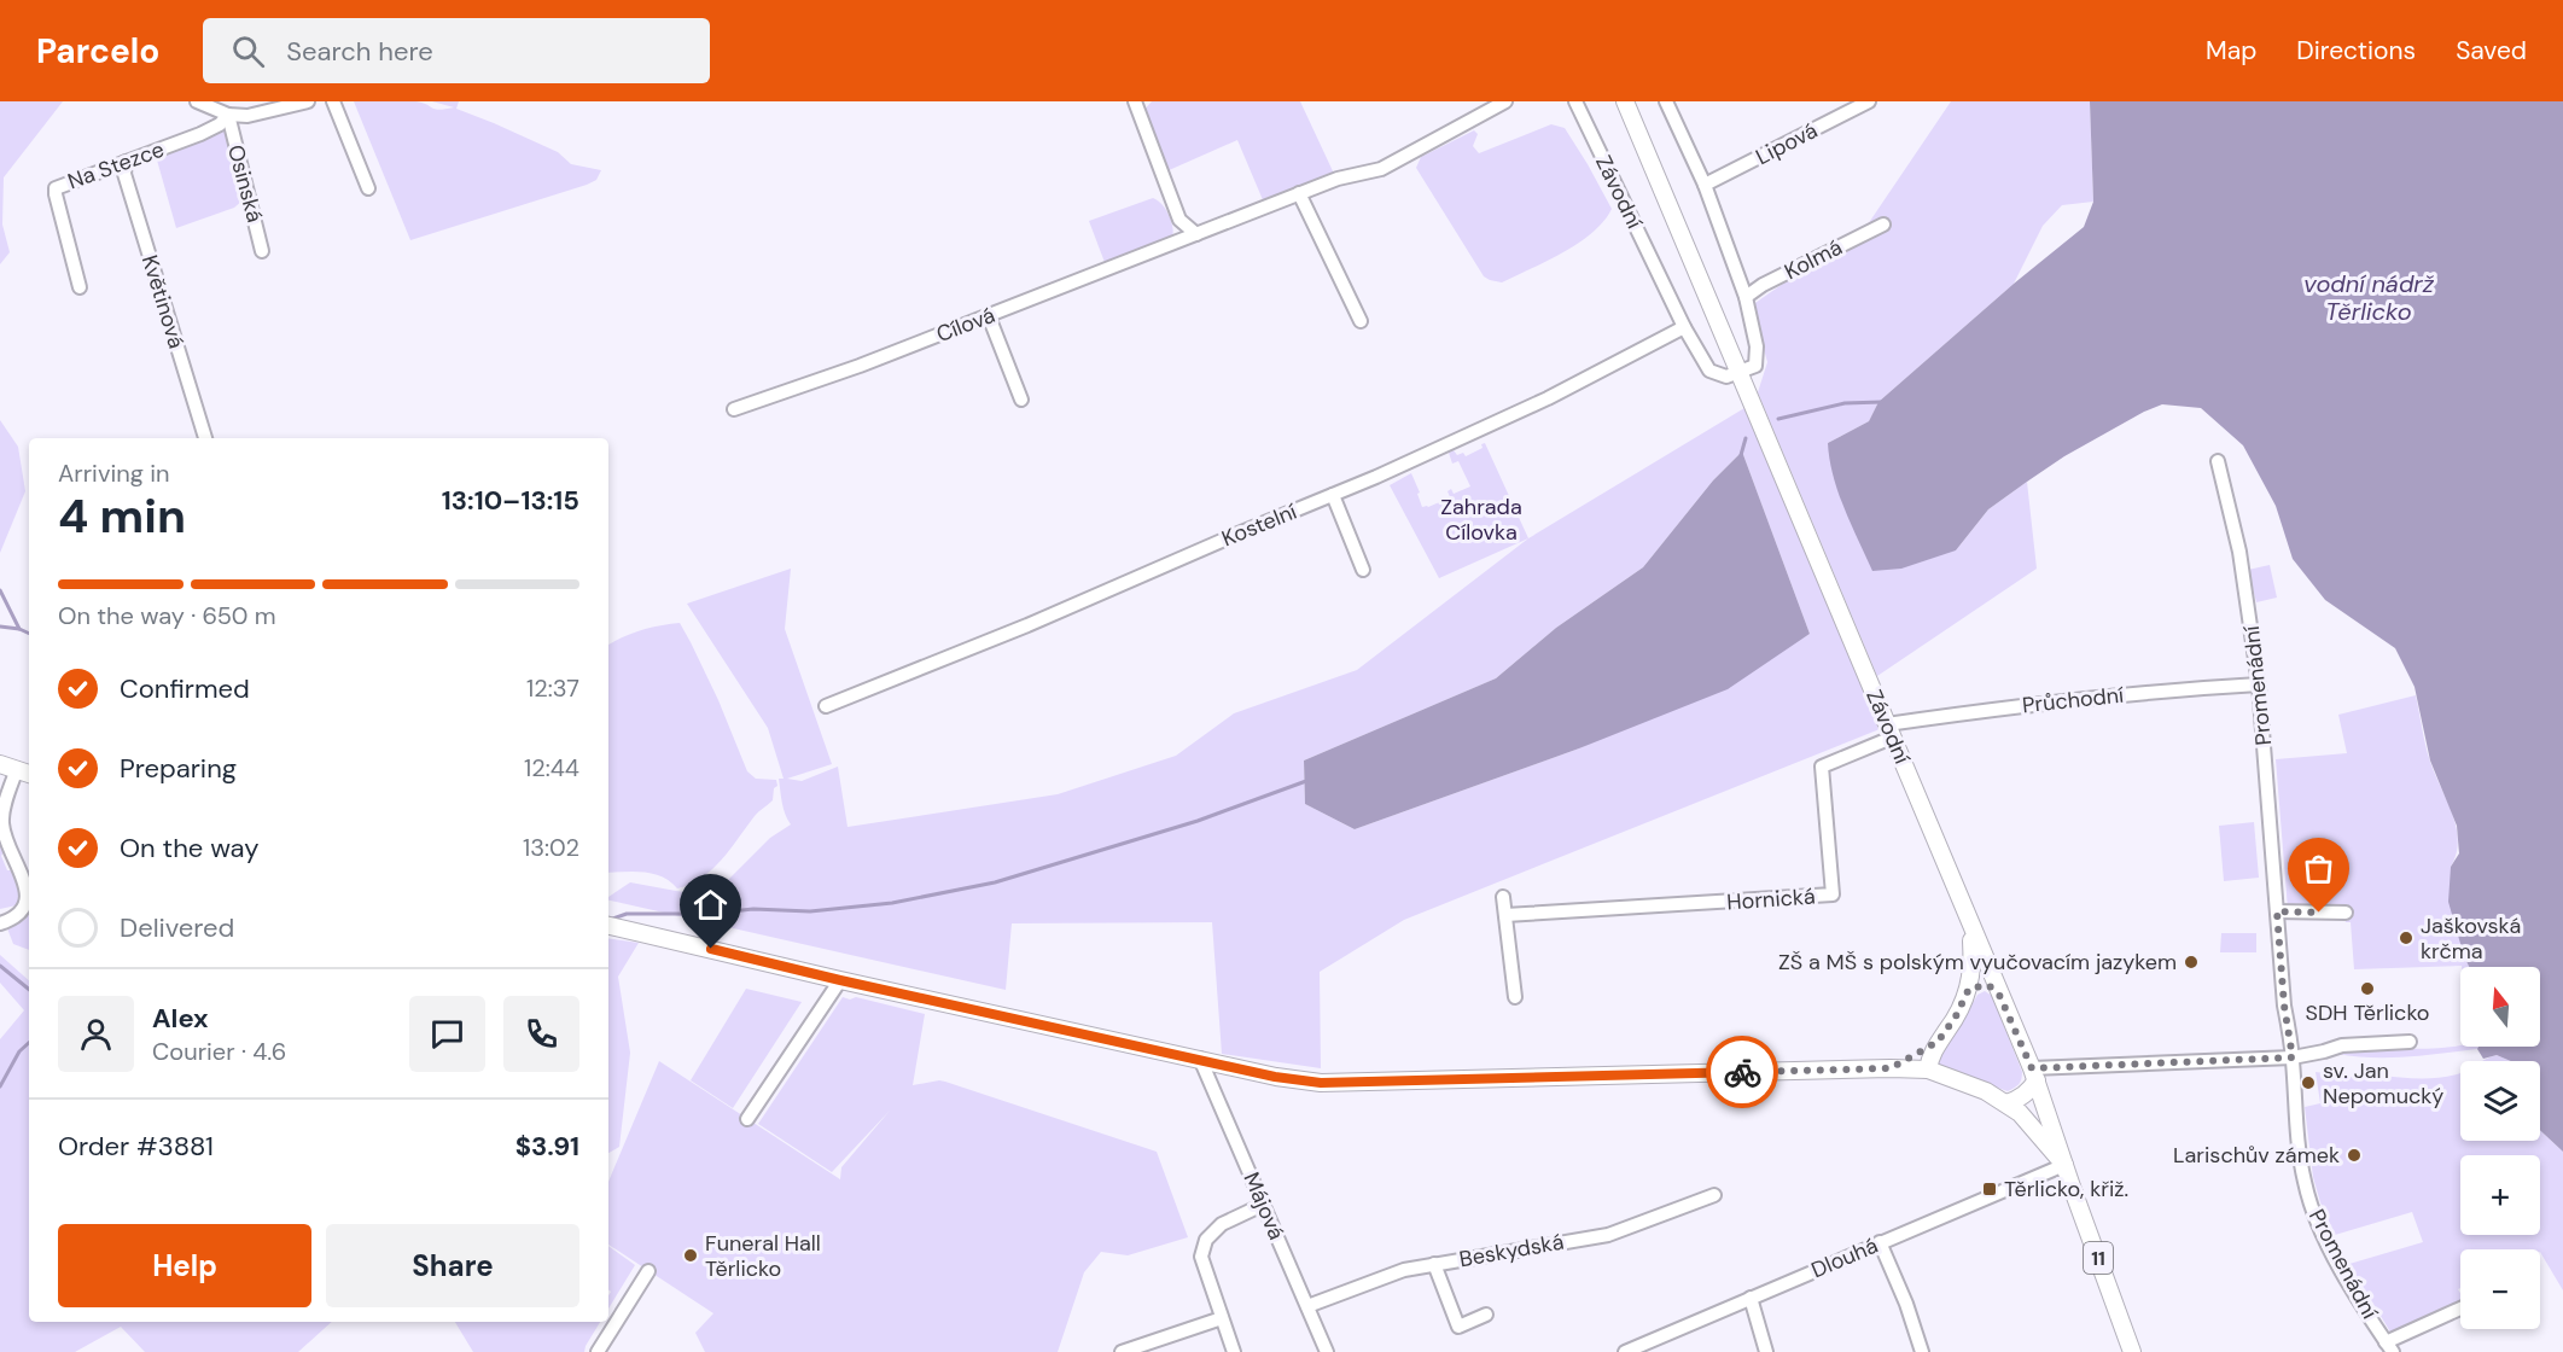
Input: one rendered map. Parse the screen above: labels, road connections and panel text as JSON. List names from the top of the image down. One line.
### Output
{"streets":{"main road":["Závodní","11"],"street":["Lipová","Na Stezce","Osinská","Kolmá","Květinová","Cílová","Kostelní","Promenádní","Průchodní","Hornická","Májová","Beskydská","Dlouhá"]},"crossings":[["Na Stezce","Osinská"],["Na Stezce","Květinová"],["Závodní","Kostelní"],["Závodní","Průchodní"],["Závodní","Hornická"],["Závodní","Dlouhá"],["Závodní","11"],["Promenádní","Průchodní"],["Průchodní","Hornická"],["Májová","Beskydská"],["Májová","11"],["Dlouhá","11"]],"water":["vodní nádrž Těrlicko"],"parks":["Zahrada Cílovka"],"places":{"other":["Jaškovská krčma","ZŠ a MŠ s polským vyučovacím jazykem","SDH Těrlicko","sv. Jan Nepomucký","Larischův zámek","Funeral Hall Těrlicko"],"transit":["Těrlicko, křiž."]},"north":"top","page":{"header":"Parcelo","search":"Search here","nav":["Map","Directions","Saved"],"heading":["4 min","Arriving in","13:10–13:15"],"panel":["Alex","Courier · 4.6","Order #3881","$3.91"],"bar":"On the way · 650 m","list":[["Confirmed","12:37"],["Preparing","12:44"],["On the way","13:02"],"Delivered"],"map_buttons":["+","−"],"buttons":["Help","Share"]}}
